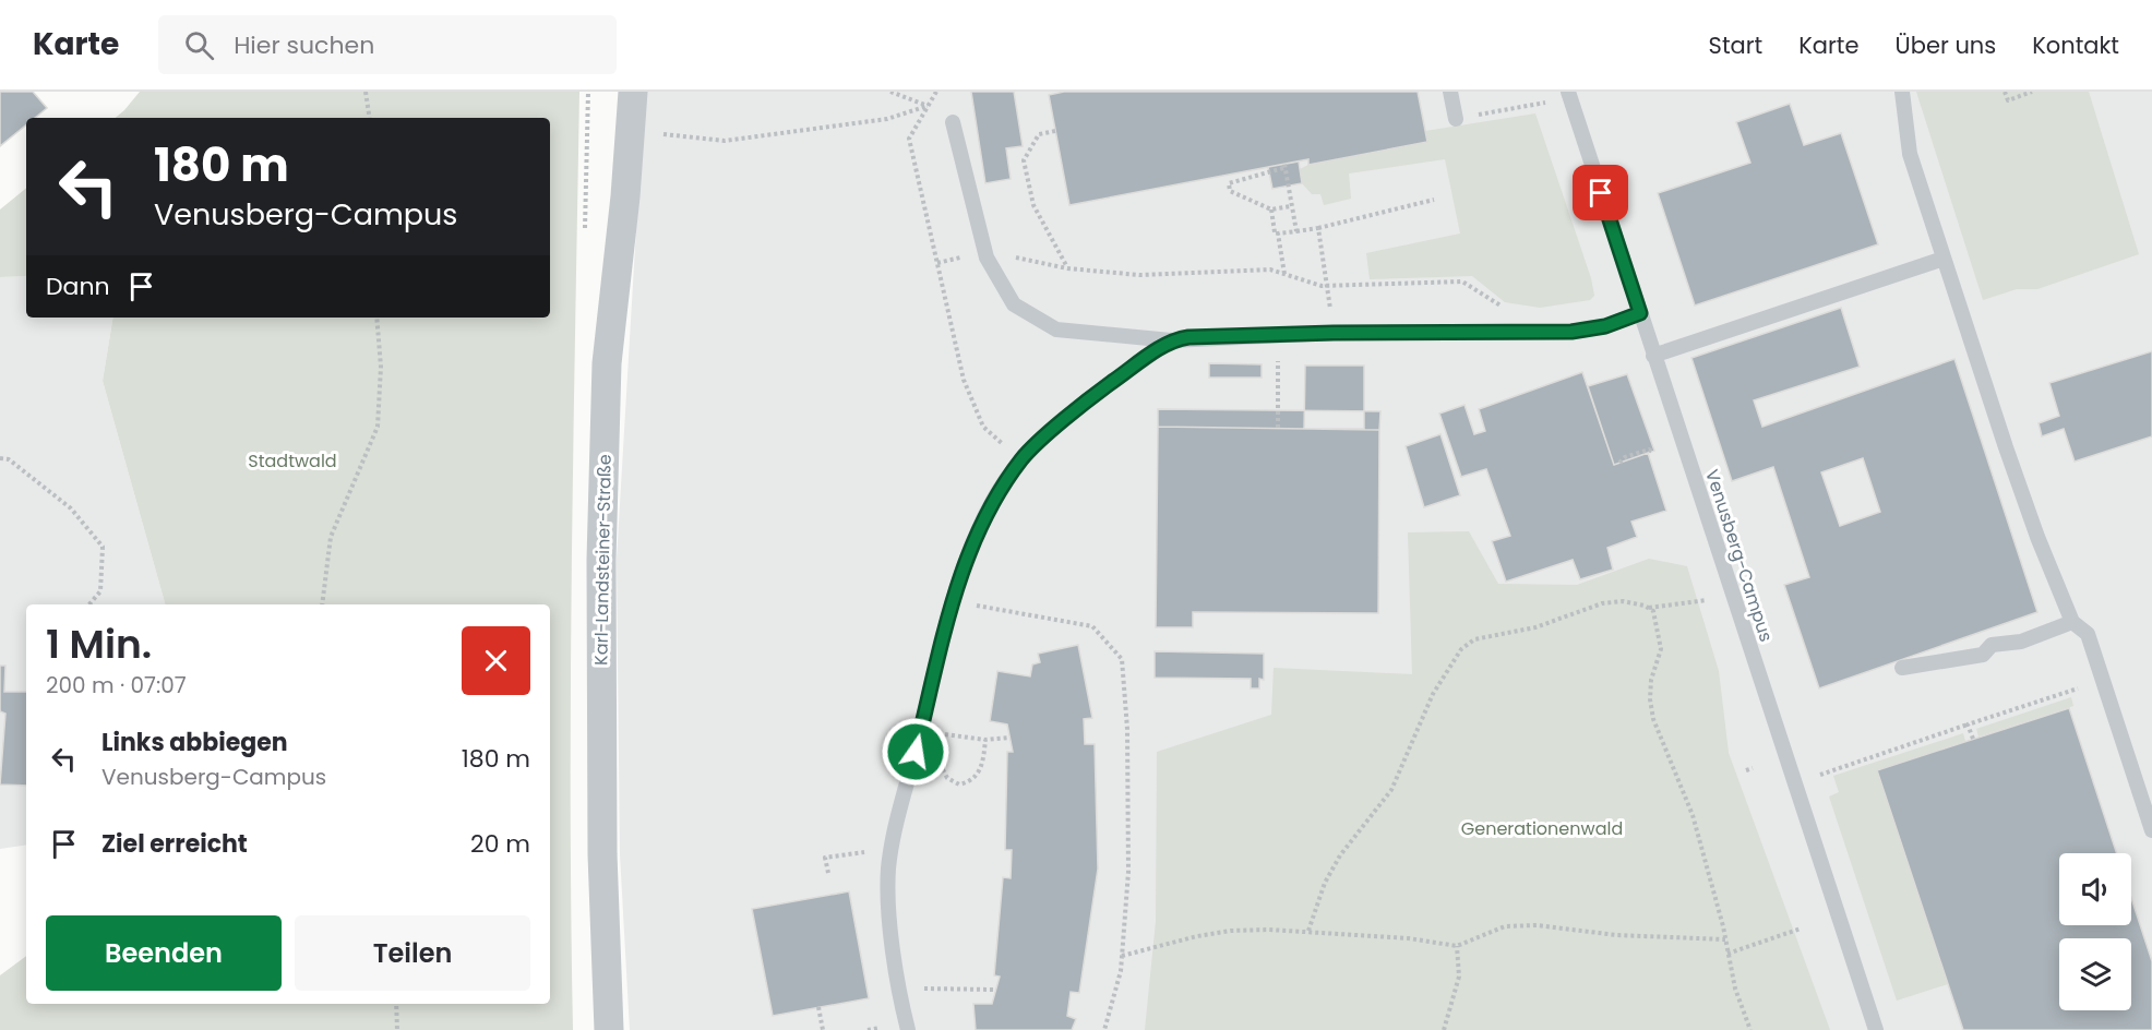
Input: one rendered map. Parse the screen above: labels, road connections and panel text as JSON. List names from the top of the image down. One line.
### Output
{"streets":{"street":["Karl-Landsteiner-Straße"],"lane":["Venusberg-Campus"]},"parks":["Stadtwald","Generationenwald"],"page":{"header":"Karte","search":"Hier suchen","nav":["Start","Karte","Über uns","Kontakt"],"turn":["180 m","Venusberg-Campus"],"then":"Dann","heading":["1 Min.","200 m · 07:07"],"list":[{"name":"Links abbiegen","note":"Venusberg-Campus","value":"180 m"},{"name":"Ziel erreicht","value":"20 m"}],"buttons":["Beenden","Teilen"]}}
